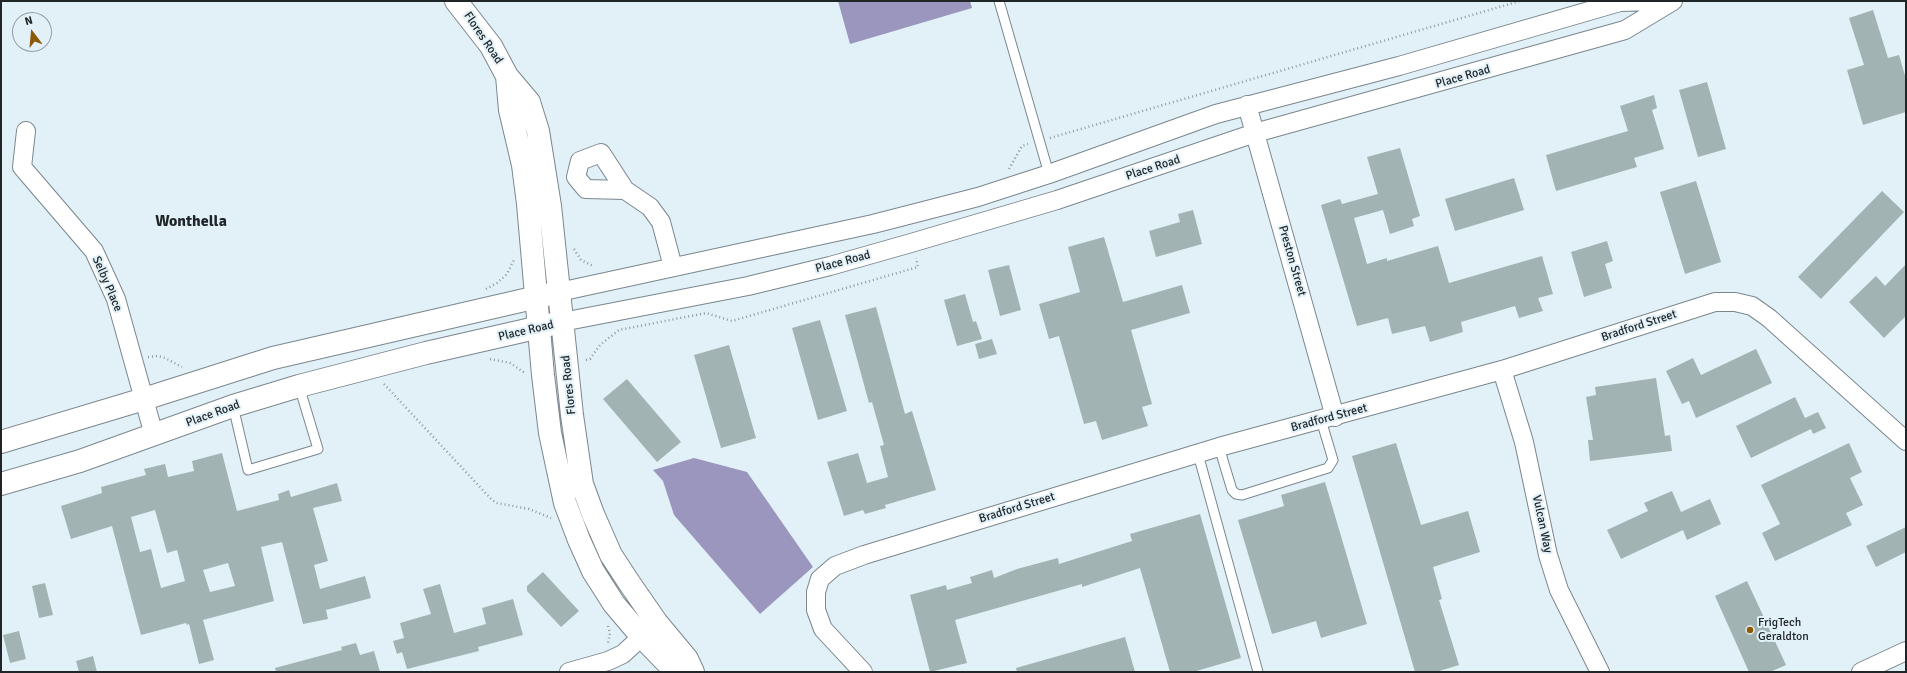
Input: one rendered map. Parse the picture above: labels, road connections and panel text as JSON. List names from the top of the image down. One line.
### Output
{"streets":{"main road":["Flores Road","Place Road"],"street":["Preston Street","Selby Place","Bradford Street","Vulcan Way"]},"crossings":[["Flores Road","Place Road"],["Place Road","Preston Street"],["Place Road","Selby Place"],["Preston Street","Bradford Street"],["Bradford Street","Vulcan Way"]],"districts":["Wonthella"],"places":["FrigTech Geraldton"],"north":"top"}
